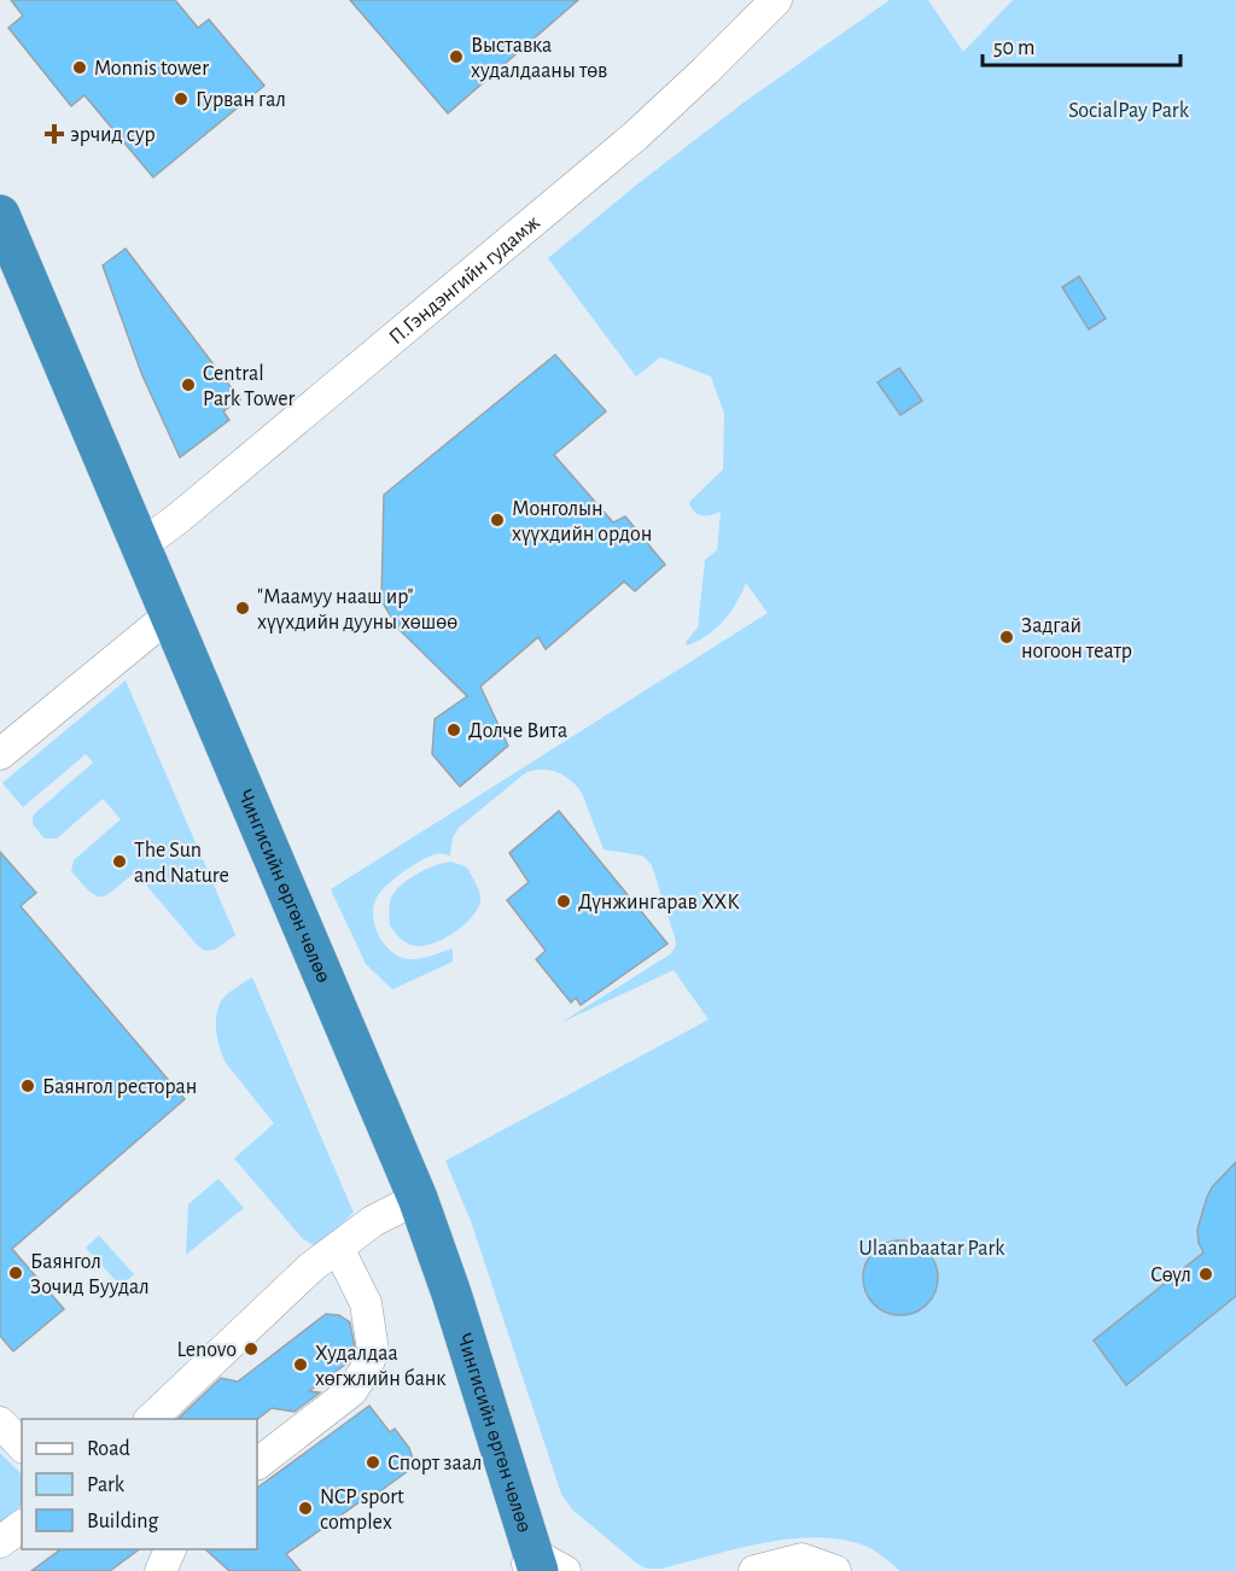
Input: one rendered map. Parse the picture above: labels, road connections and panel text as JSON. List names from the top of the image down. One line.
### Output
{"streets":{"highway":["Чингисийн өргөн чөлөө"],"street":["П.Гэндэнгийн гудамж"]},"crossings":[["П.Гэндэнгийн гудамж","Чингисийн өргөн чөлөө"]],"parks":["SocialPay Park","Ulaanbaatar Park"],"places":{"other":["Выставка худалдааны төв","Monnis tower","Гурван гал","Central Park Tower","Монголын хүүхдийн ордон","\"Маамуу нааш ир\" хүүхдийн дууны хөшөө","Задгай ногоон театр","Долче Вита","The Sun and Nature","Дүнжингарав ХХК","Баянгол ресторан","Баянгол Зочид Буудал","Сөүл","Lenovo","Худалдаа хөгжлийн банк","Спорт заал","NCP sport complex"],"health":["эрчид сур"]},"legend":["Road","Park","Building"],"scale_bar":"50 m"}
